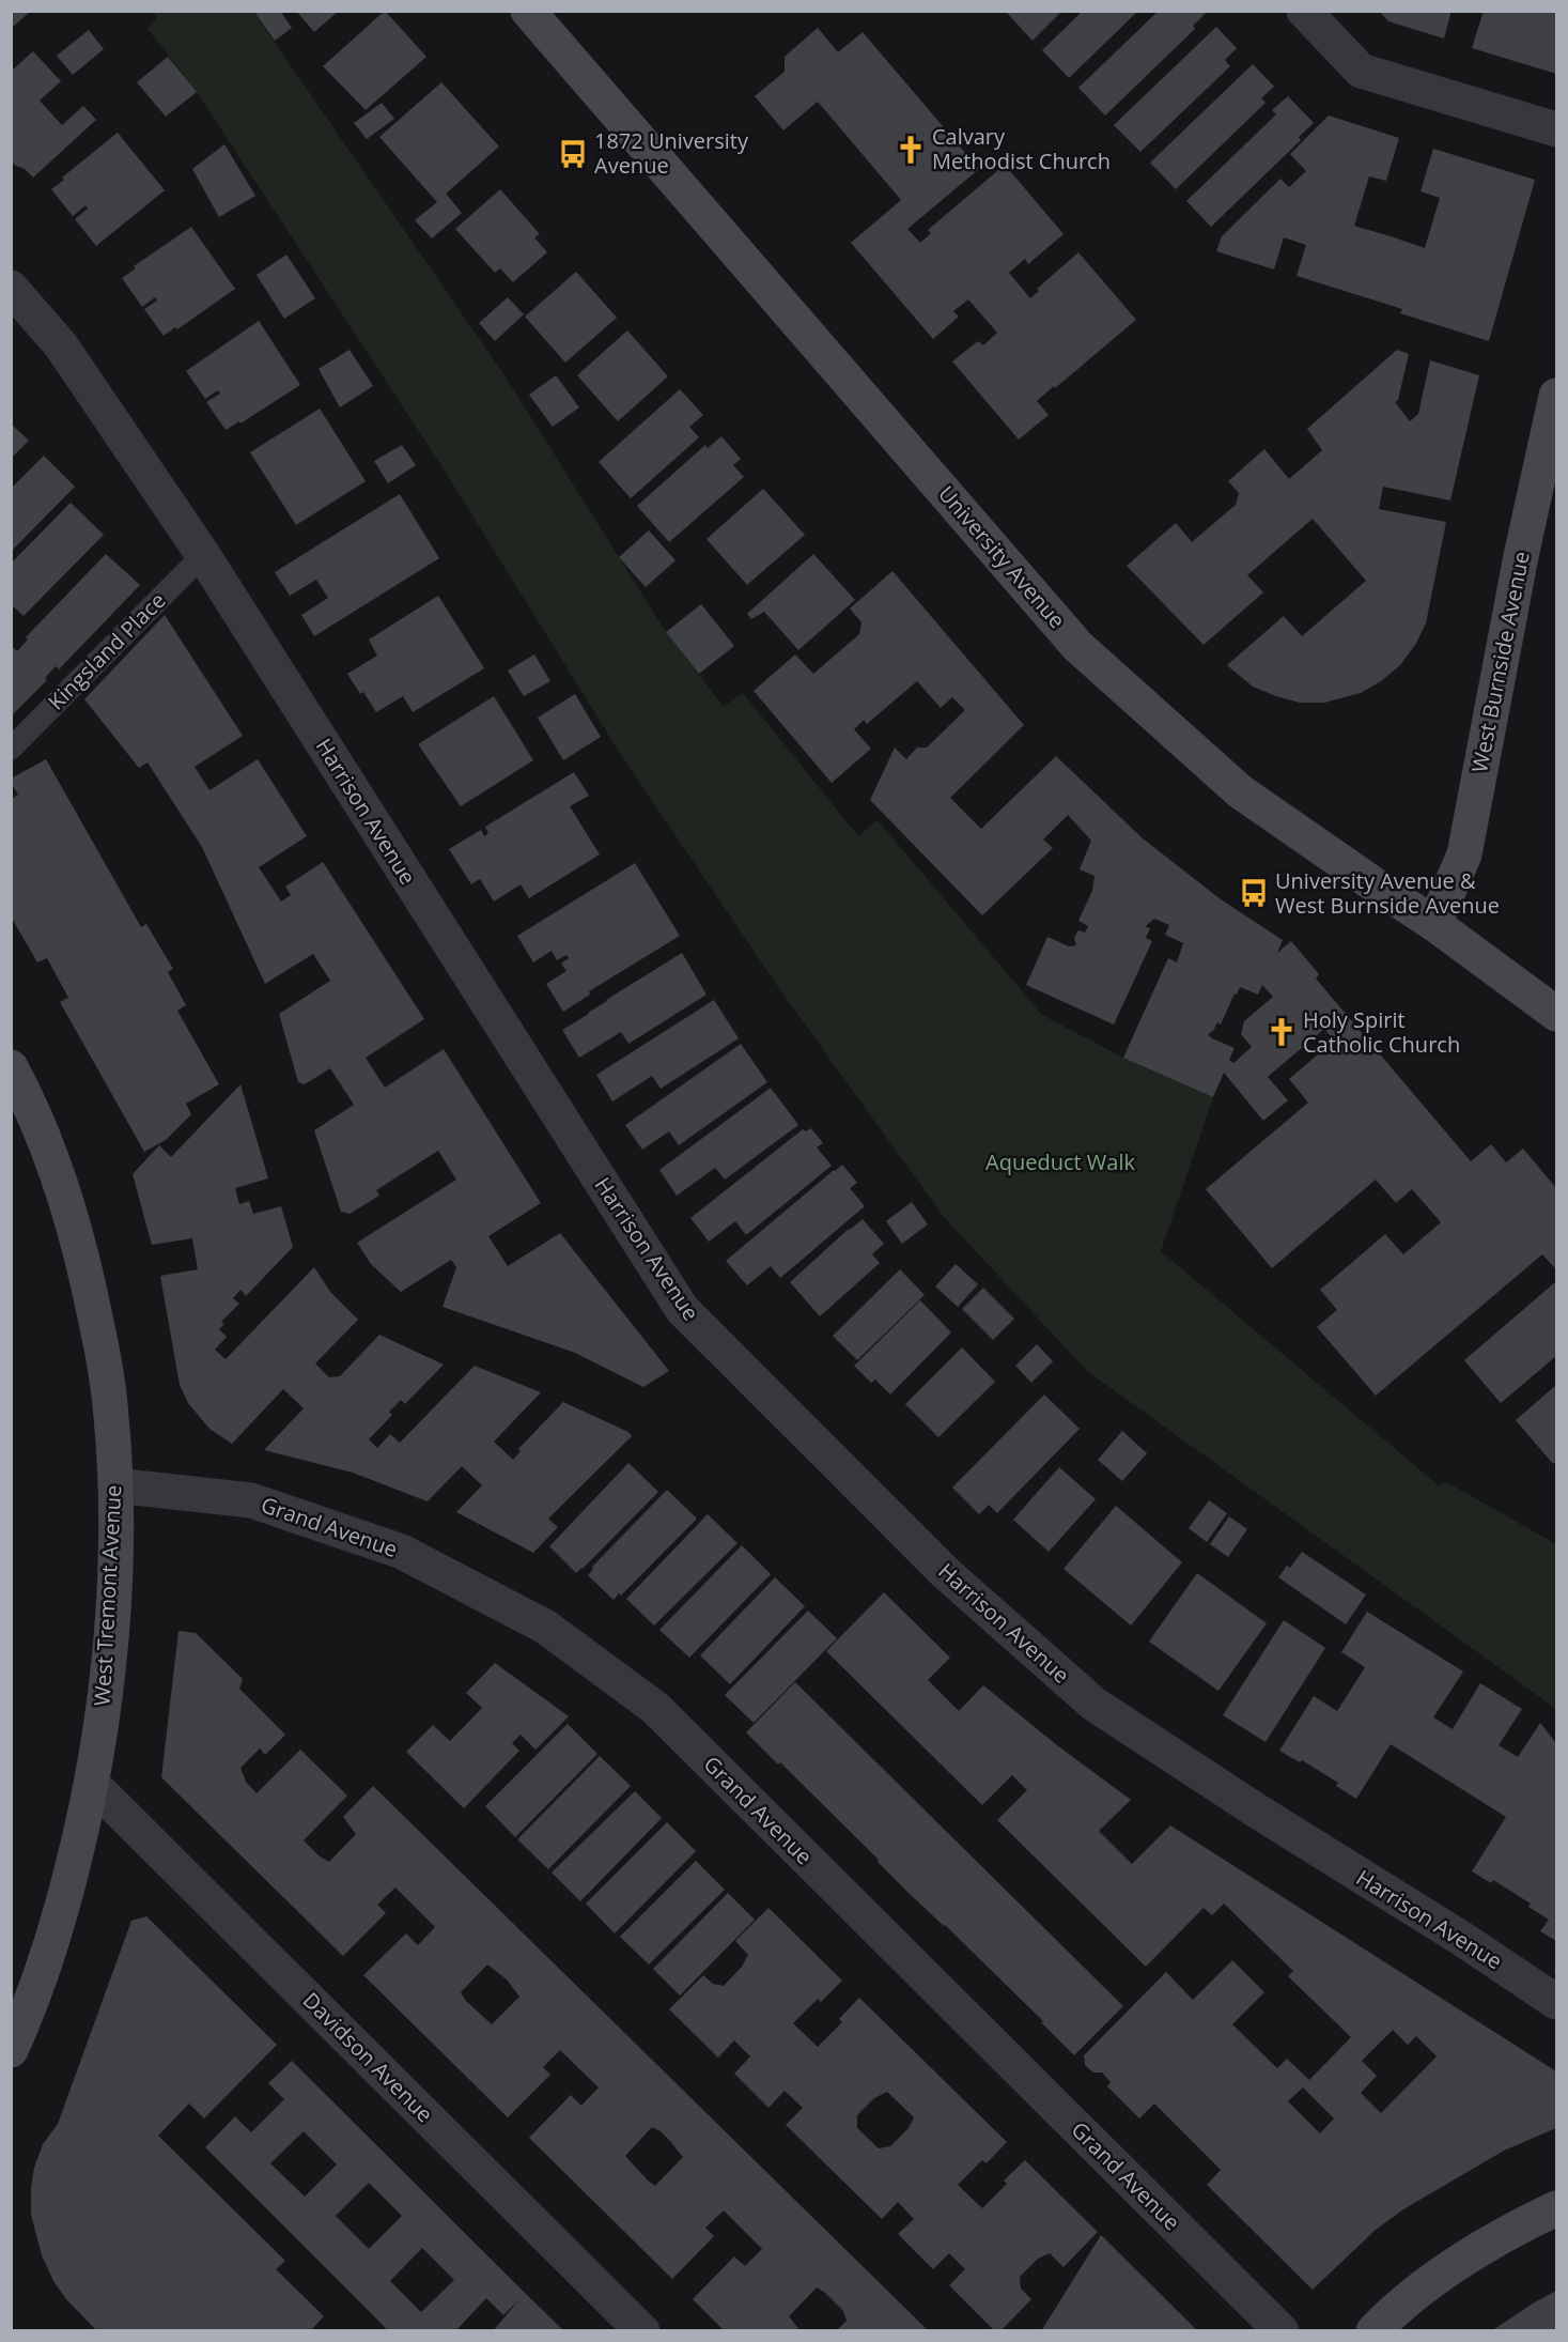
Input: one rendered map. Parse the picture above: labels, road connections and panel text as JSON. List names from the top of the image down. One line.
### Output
{"streets":{"main road":["University Avenue","West Burnside Avenue","West Tremont Avenue"],"street":["Harrison Avenue","Grand Avenue","Davidson Avenue"],"lane":["Kingsland Place"]},"crossings":[["University Avenue","West Burnside Avenue"],["Kingsland Place","Harrison Avenue"],["Grand Avenue","West Tremont Avenue"],["West Tremont Avenue","Davidson Avenue"]],"parks":["Aqueduct Walk"],"places":{"church":["Calvary Methodist Church","Holy Spirit Catholic Church"],"bus stop":["1872 University Avenue","University Avenue & West Burnside Avenue"]}}
